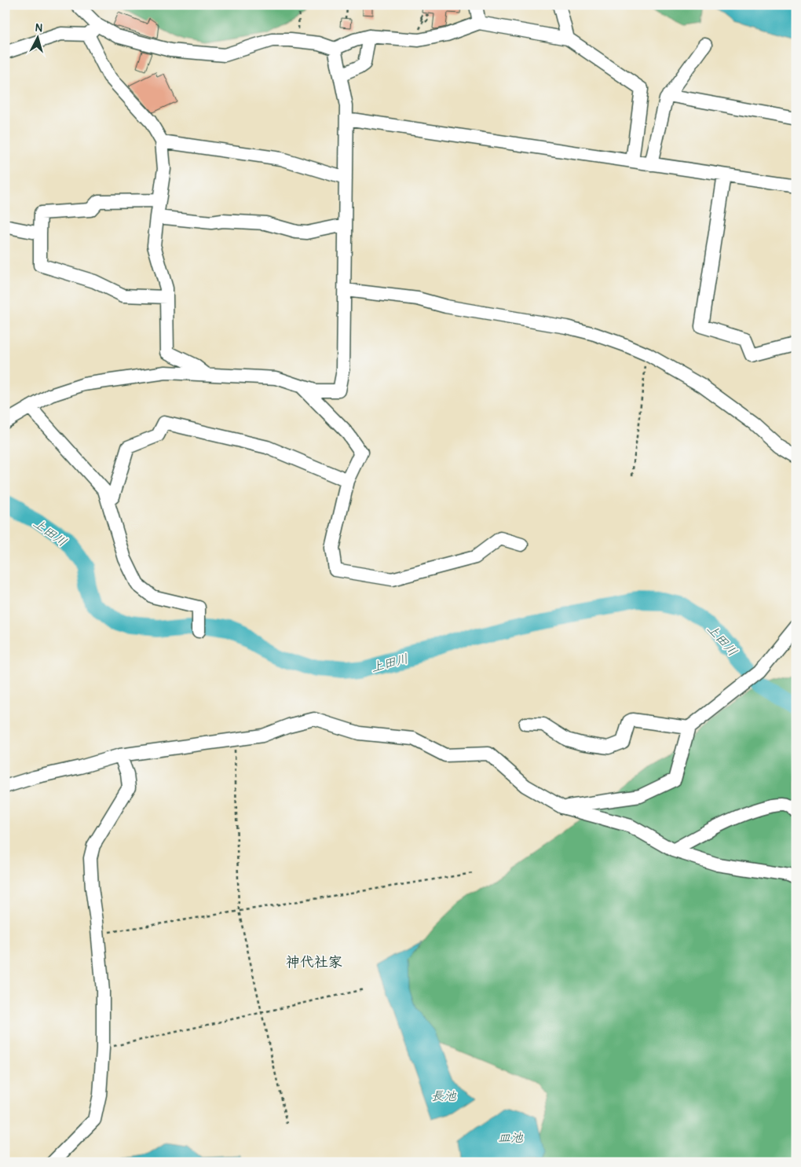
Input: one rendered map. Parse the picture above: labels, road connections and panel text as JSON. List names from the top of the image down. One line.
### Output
{"districts":["神代社家"],"water":["上田川","長池","皿池"],"north":"top"}
